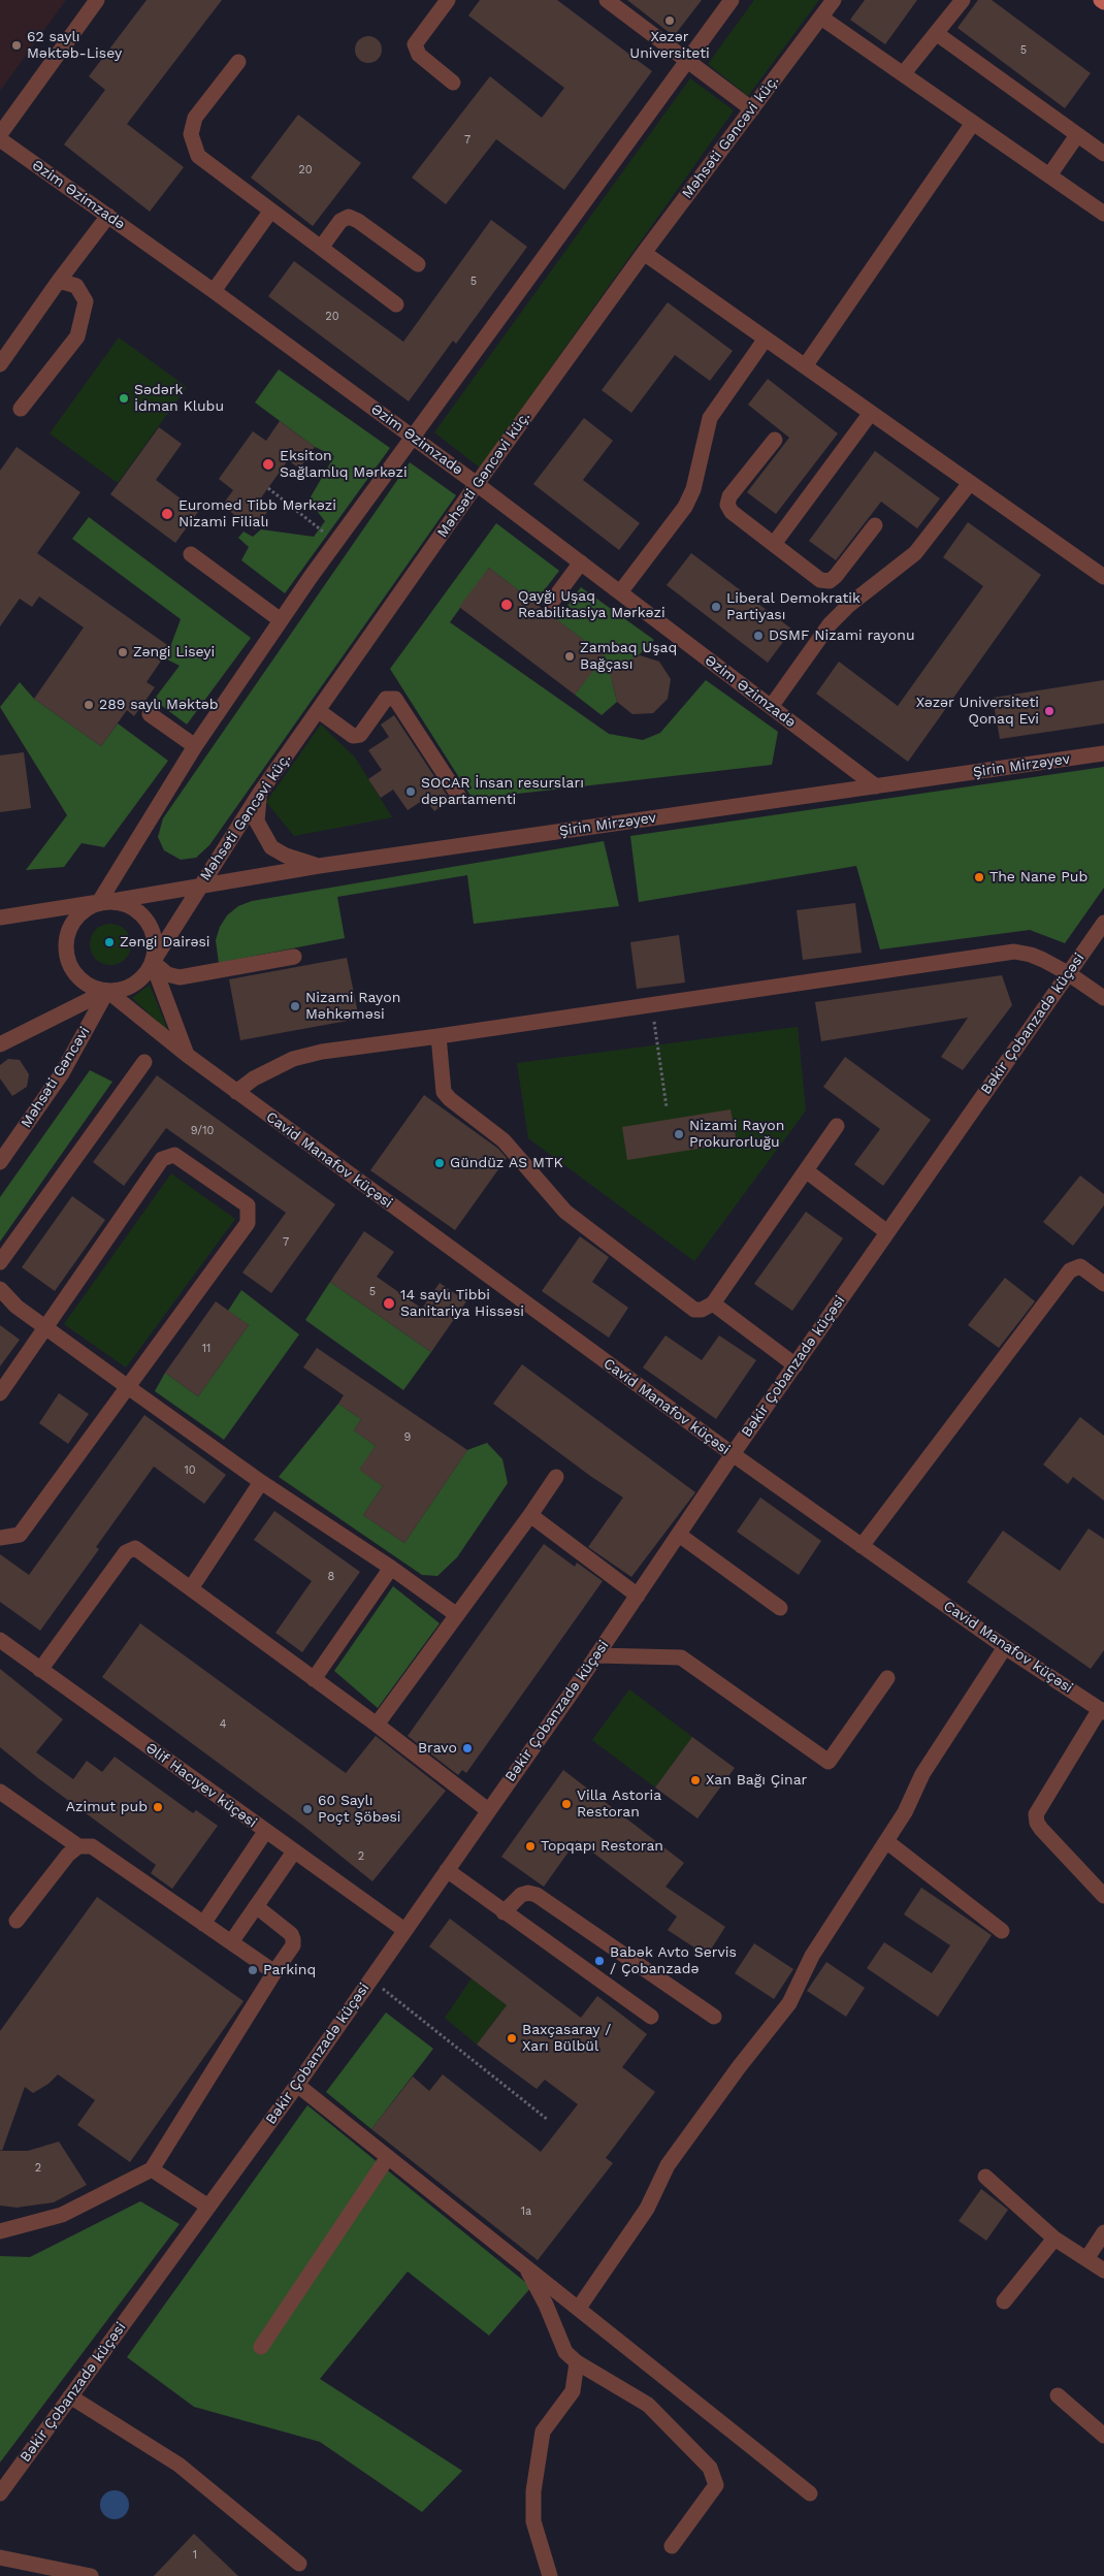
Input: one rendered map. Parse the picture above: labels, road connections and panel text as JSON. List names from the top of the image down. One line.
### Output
{"streets":{"street":["Məhsəti Gəncəvi küç.","Əzim Əzimzadə","Şirin Mirzəyev","Bəkir Çobanzadə küçəsi","Məhsəti Gəncəvi","Cavid Manafov küçəsi","Əlif Hacıyev küçəsi"]},"crossings":[["Məhsəti Gəncəvi küç.","Əzim Əzimzadə"],["Məhsəti Gəncəvi küç.","Şirin Mirzəyev"],["Məhsəti Gəncəvi küç.","Məhsəti Gəncəvi"],["Məhsəti Gəncəvi küç.","Cavid Manafov küçəsi"],["Əzim Əzimzadə","Şirin Mirzəyev"],["Şirin Mirzəyev","Məhsəti Gəncəvi"],["Şirin Mirzəyev","Cavid Manafov küçəsi"],["Bəkir Çobanzadə küçəsi","Cavid Manafov küçəsi"],["Bəkir Çobanzadə küçəsi","Əlif Hacıyev küçəsi"],["Məhsəti Gəncəvi","Cavid Manafov küçəsi"]],"places":["Xəzər Universiteti","62 saylı Məktəb-Lisey","Sədərk İdman Klubu","Eksiton Sağlamlıq Mərkəzi","Euromed Tibb Mərkəzi Nizami Filialı","Qayğı Uşaq Reabilitasiya Mərkəzi","Liberal Demokratik Partiyası","DSMF Nizami rayonu","Zəngi Liseyi","Zambaq Uşaq Bağçası","289 saylı Məktəb","Xəzər Universiteti Qonaq Evi","SOCAR İnsan resursları departamenti","The Nane Pub","Zəngi Dairəsi","Nizami Rayon Məhkəməsi","Nizami Rayon Prokurorluğu","Gündüz AS MTK","14 saylı Tibbi Sanitariya Hissəsi","Bravo","Xan Bağı Çinar","Villa Astoria Restoran","Azimut pub","60 Saylı Poçt Şöbəsi","Topqapı Restoran","Babək Avto Servis / Çobanzadə","Parkinq","Baxçasaray / Xarı Bülbül"],"house_numbers":["5","7","20","5","20","9/10","7","5","11","9","10","8","4","2","2","1a","1"]}
